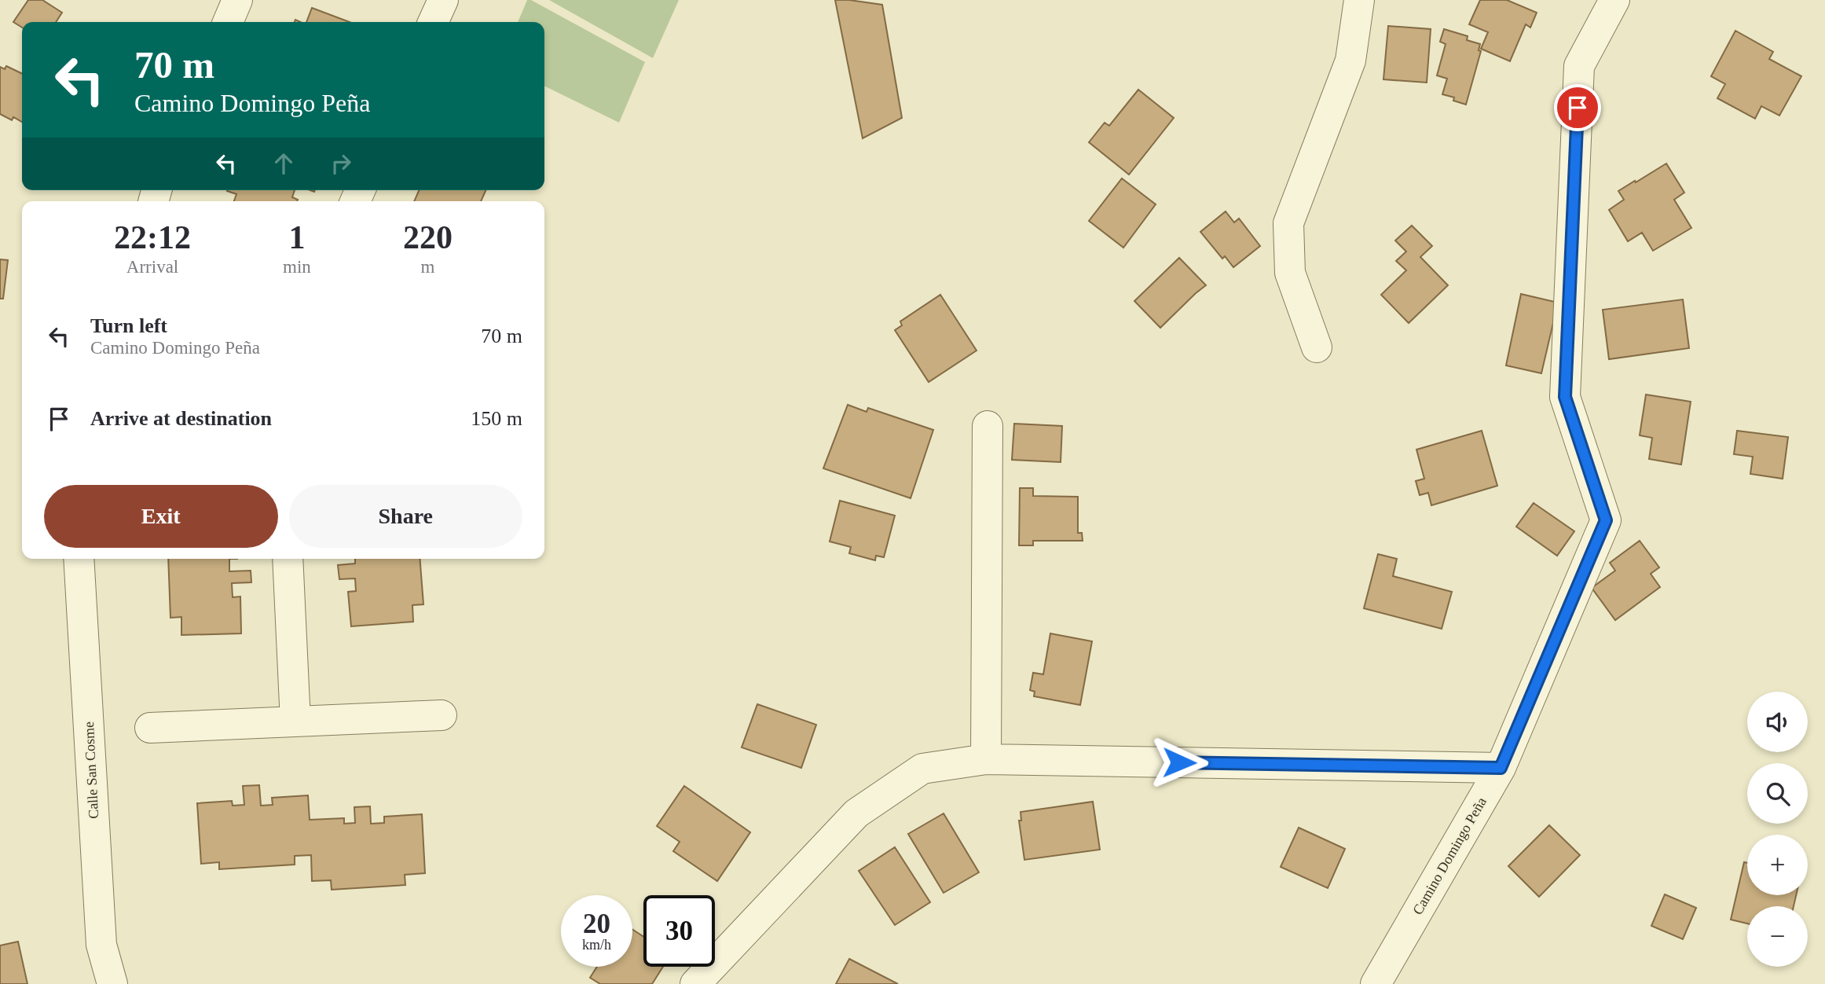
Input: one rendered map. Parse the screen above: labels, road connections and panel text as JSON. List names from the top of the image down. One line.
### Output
{"streets":{"street":["Calle San Cosme","Camino Domingo Peña"]},"page":{"turn":["70 m","Camino Domingo Peña"],"eta":["22:12","Arrival","1","min","220","m"],"list":[{"name":"Turn left","note":"Camino Domingo Peña","value":"70 m"},{"name":"Arrive at destination","value":"150 m"}],"buttons":["Exit","Share"],"map_buttons":["+","−"],"speed":"20 km/h","limit":"30"}}
